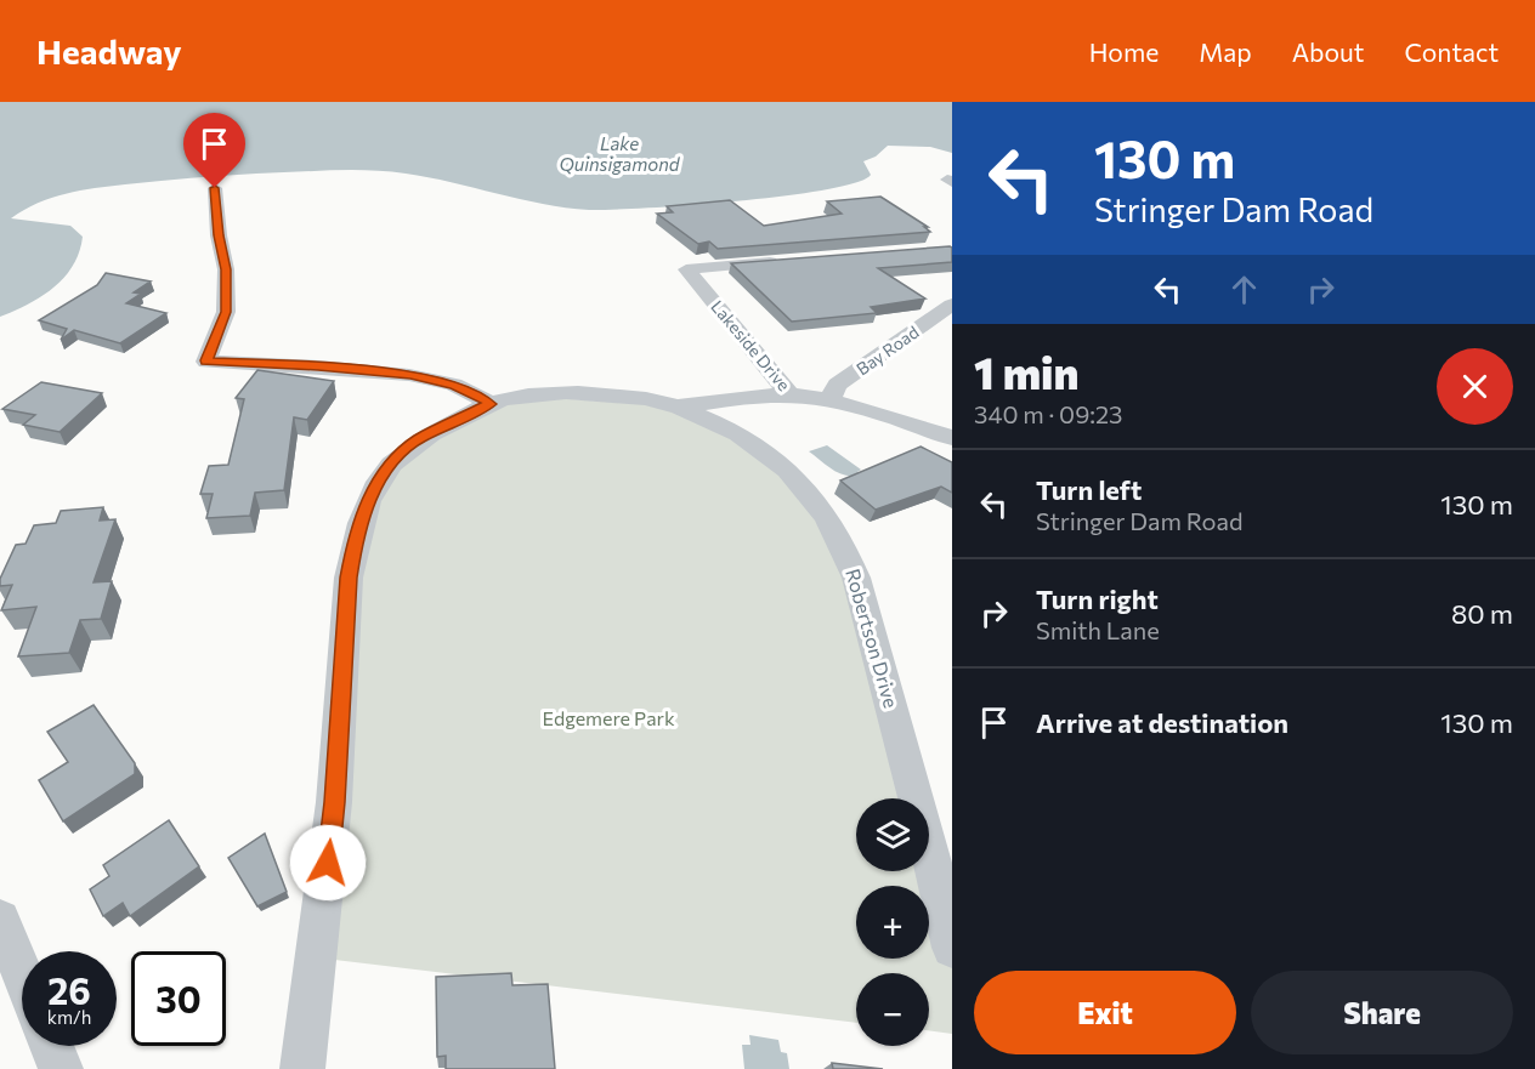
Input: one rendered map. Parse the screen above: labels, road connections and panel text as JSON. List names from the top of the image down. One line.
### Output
{"streets":{"street":["Lakeside Drive","Bay Road","Robertson Drive"]},"crossings":[["Lakeside Drive","Bay Road"]],"water":["Lake Quinsigamond"],"parks":["Edgemere Park"],"page":{"header":"Headway","nav":["Home","Map","About","Contact"],"turn":["130 m","Stringer Dam Road"],"heading":["1 min","340 m · 09:23"],"list":[{"name":"Turn left","note":"Stringer Dam Road","value":"130 m"},{"name":"Turn right","note":"Smith Lane","value":"80 m"},{"name":"Arrive at destination","value":"130 m"}],"map_buttons":["+","−"],"speed":"26 km/h","limit":"30","buttons":["Exit","Share"]}}
